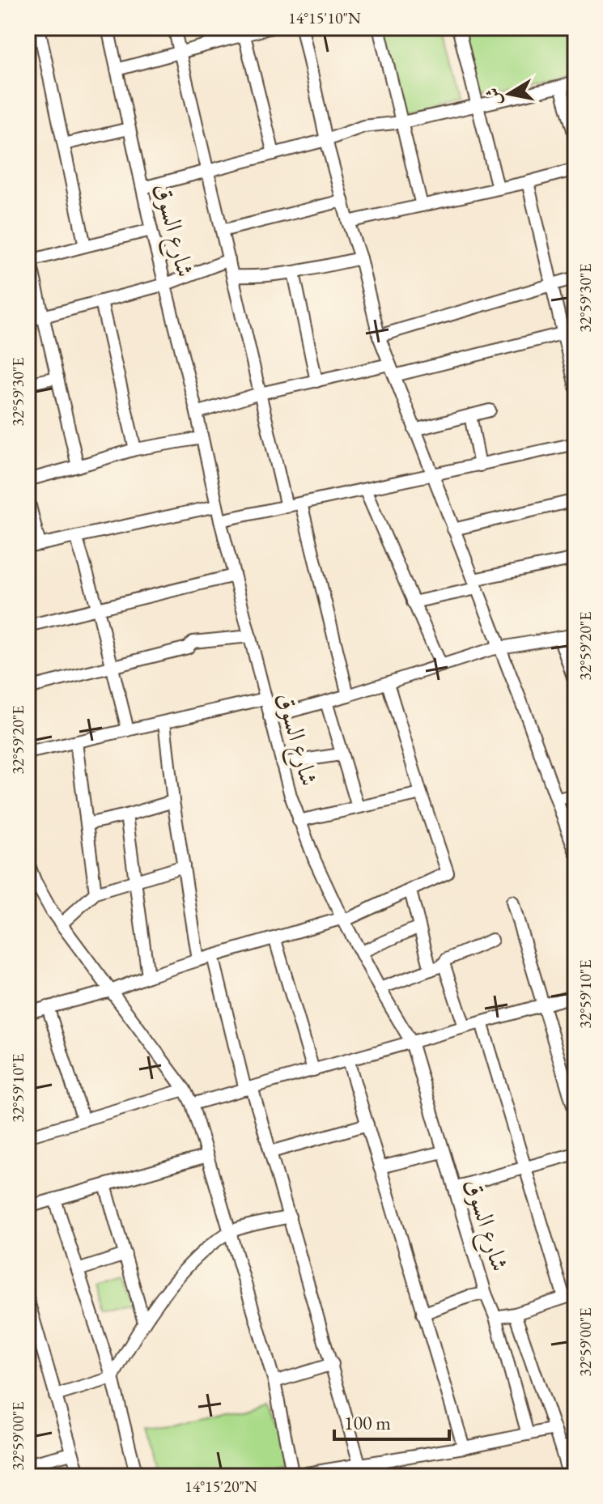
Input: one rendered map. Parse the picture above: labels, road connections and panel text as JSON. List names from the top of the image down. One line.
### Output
{"streets":{"street":["شارع السوق"]},"scale_bar":"100 m","north":"left","coordinates":["14°15'10\"N","32°59'30\"E","32°59'20\"E","32°59'10\"E","32°59'00\"E","14°15'20\"N"]}
